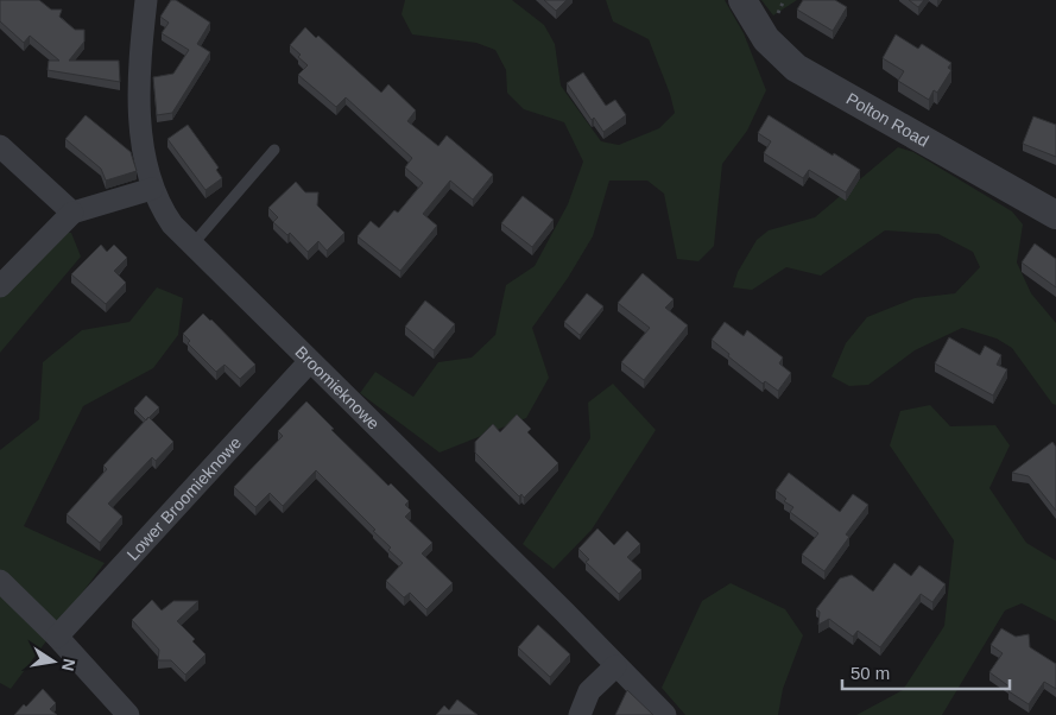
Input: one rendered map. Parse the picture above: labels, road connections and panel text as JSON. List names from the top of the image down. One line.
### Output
{"streets":{"street":["Polton Road","Broomieknowe","Lower Broomieknowe"]},"crossings":[["Broomieknowe","Lower Broomieknowe"]],"scale_bar":"50 m","north":"right"}
